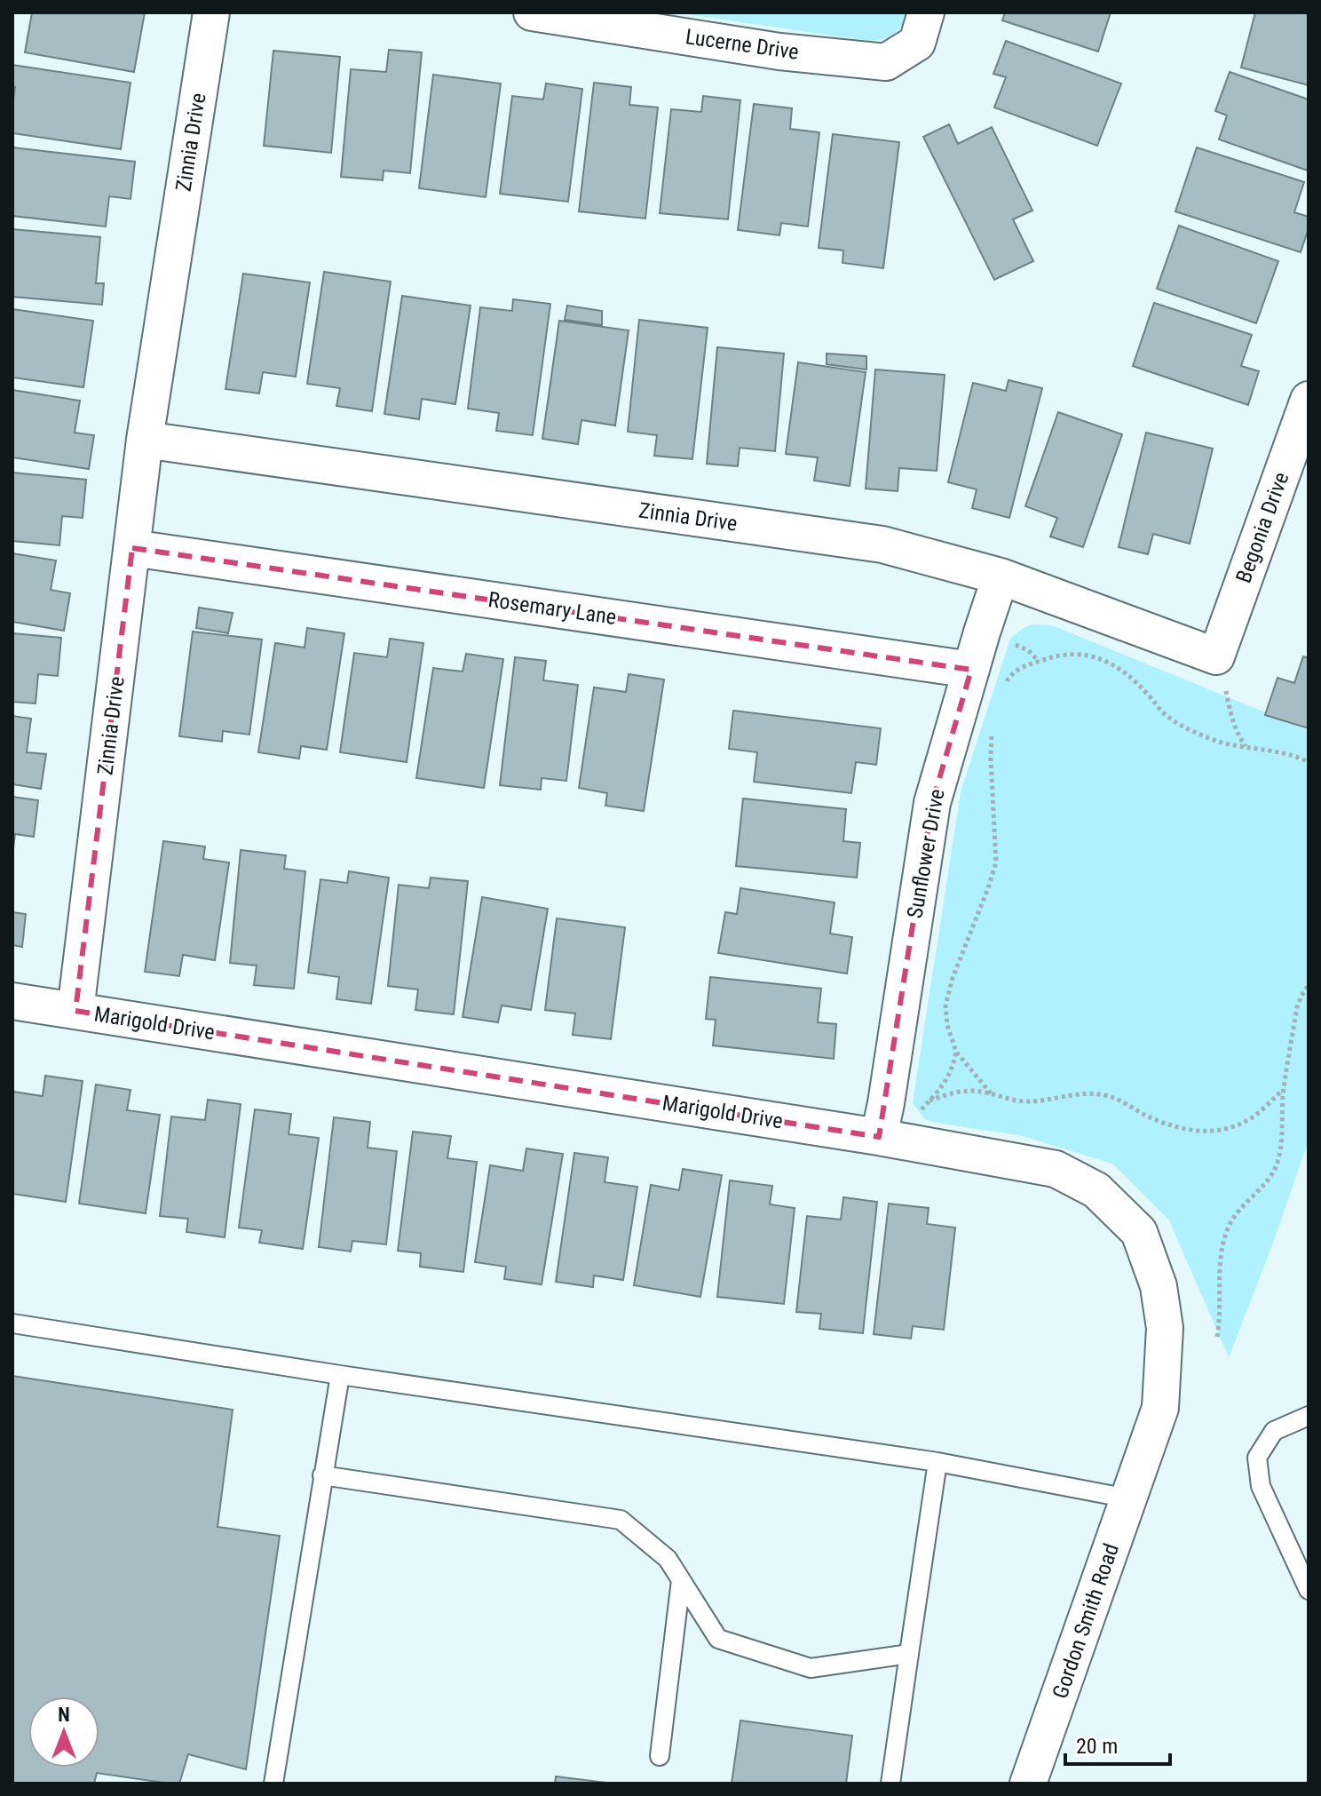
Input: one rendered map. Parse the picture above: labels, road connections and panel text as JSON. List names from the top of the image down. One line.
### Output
{"streets":{"street":["Lucerne Drive","Zinnia Drive","Begonia Drive","Rosemary Lane","Sunflower Drive","Marigold Drive","Gordon Smith Road"]},"crossings":[["Zinnia Drive","Begonia Drive"],["Zinnia Drive","Rosemary Lane"],["Zinnia Drive","Sunflower Drive"],["Zinnia Drive","Marigold Drive"],["Rosemary Lane","Sunflower Drive"],["Sunflower Drive","Marigold Drive"],["Marigold Drive","Gordon Smith Road"]],"scale_bar":"20 m","north":"top"}
